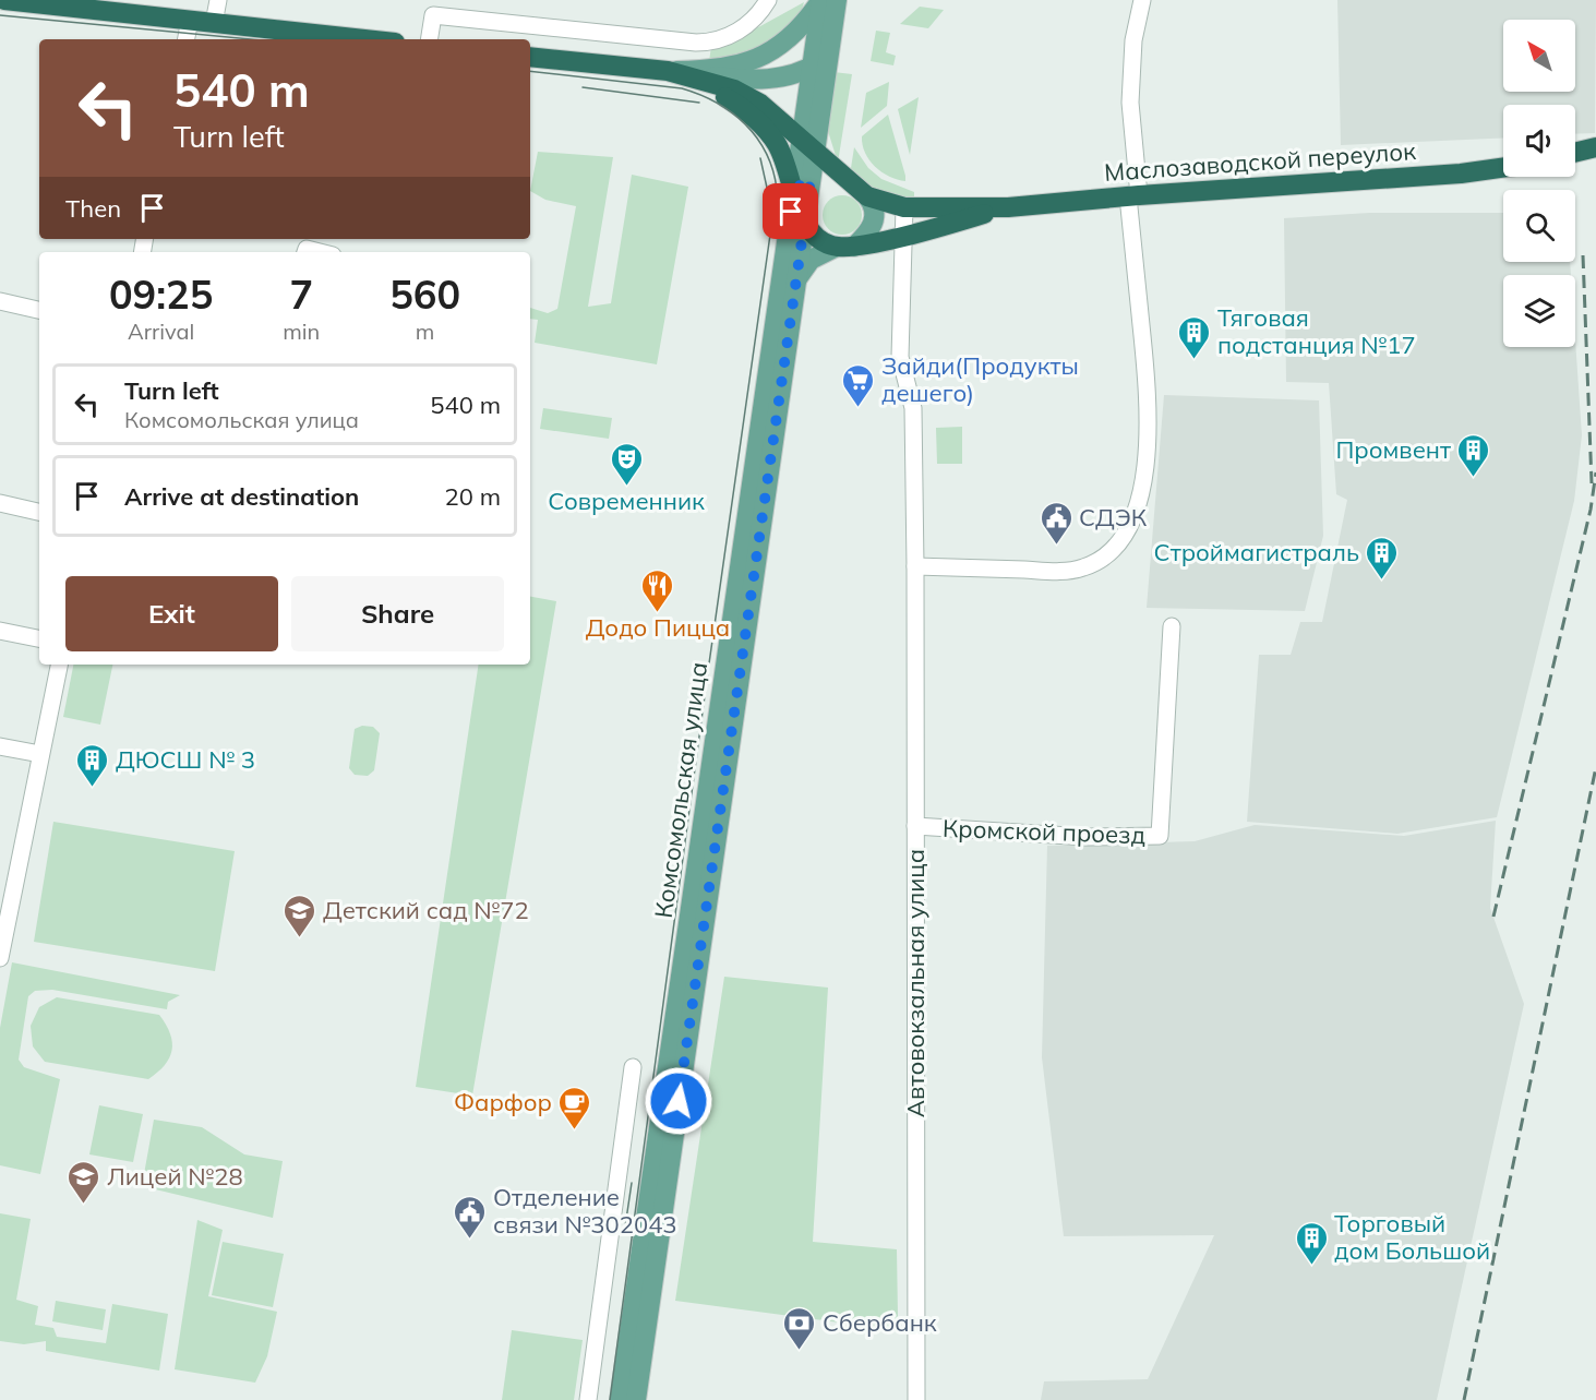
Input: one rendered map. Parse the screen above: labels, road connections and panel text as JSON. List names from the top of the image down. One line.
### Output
{"streets":{"highway":["Маслозаводской переулок","Комсомольская улица"],"street":["Кромской проезд","Автовокзальная улица"]},"crossings":[["Маслозаводской переулок","Комсомольская улица"],["Маслозаводской переулок","Автовокзальная улица"],["Кромской проезд","Автовокзальная улица"]],"places":{"building":["Тяговая подстанция №17","Промвент","Строймагистраль","ДЮСШ № 3","Торговый дом Большой"],"supermarket":["Зайди(Продукты дешего)"],"theatre":["Современник"],"public building":["СДЭК","Отделение связи №302043"],"restaurant":["Додо Пицца"],"school or university":["Детский сад №72","Лицей №28"],"cafe":["Фарфор"],"bank":["Сбербанк"]},"north":"top left","page":{"turn":["540 m","Turn left"],"then":"Then","eta":["09:25","Arrival","7","min","560","m"],"list":[{"name":"Turn left","note":"Комсомольская улица","value":"540 m"},{"name":"Arrive at destination","value":"20 m"}],"buttons":["Exit","Share"]}}
